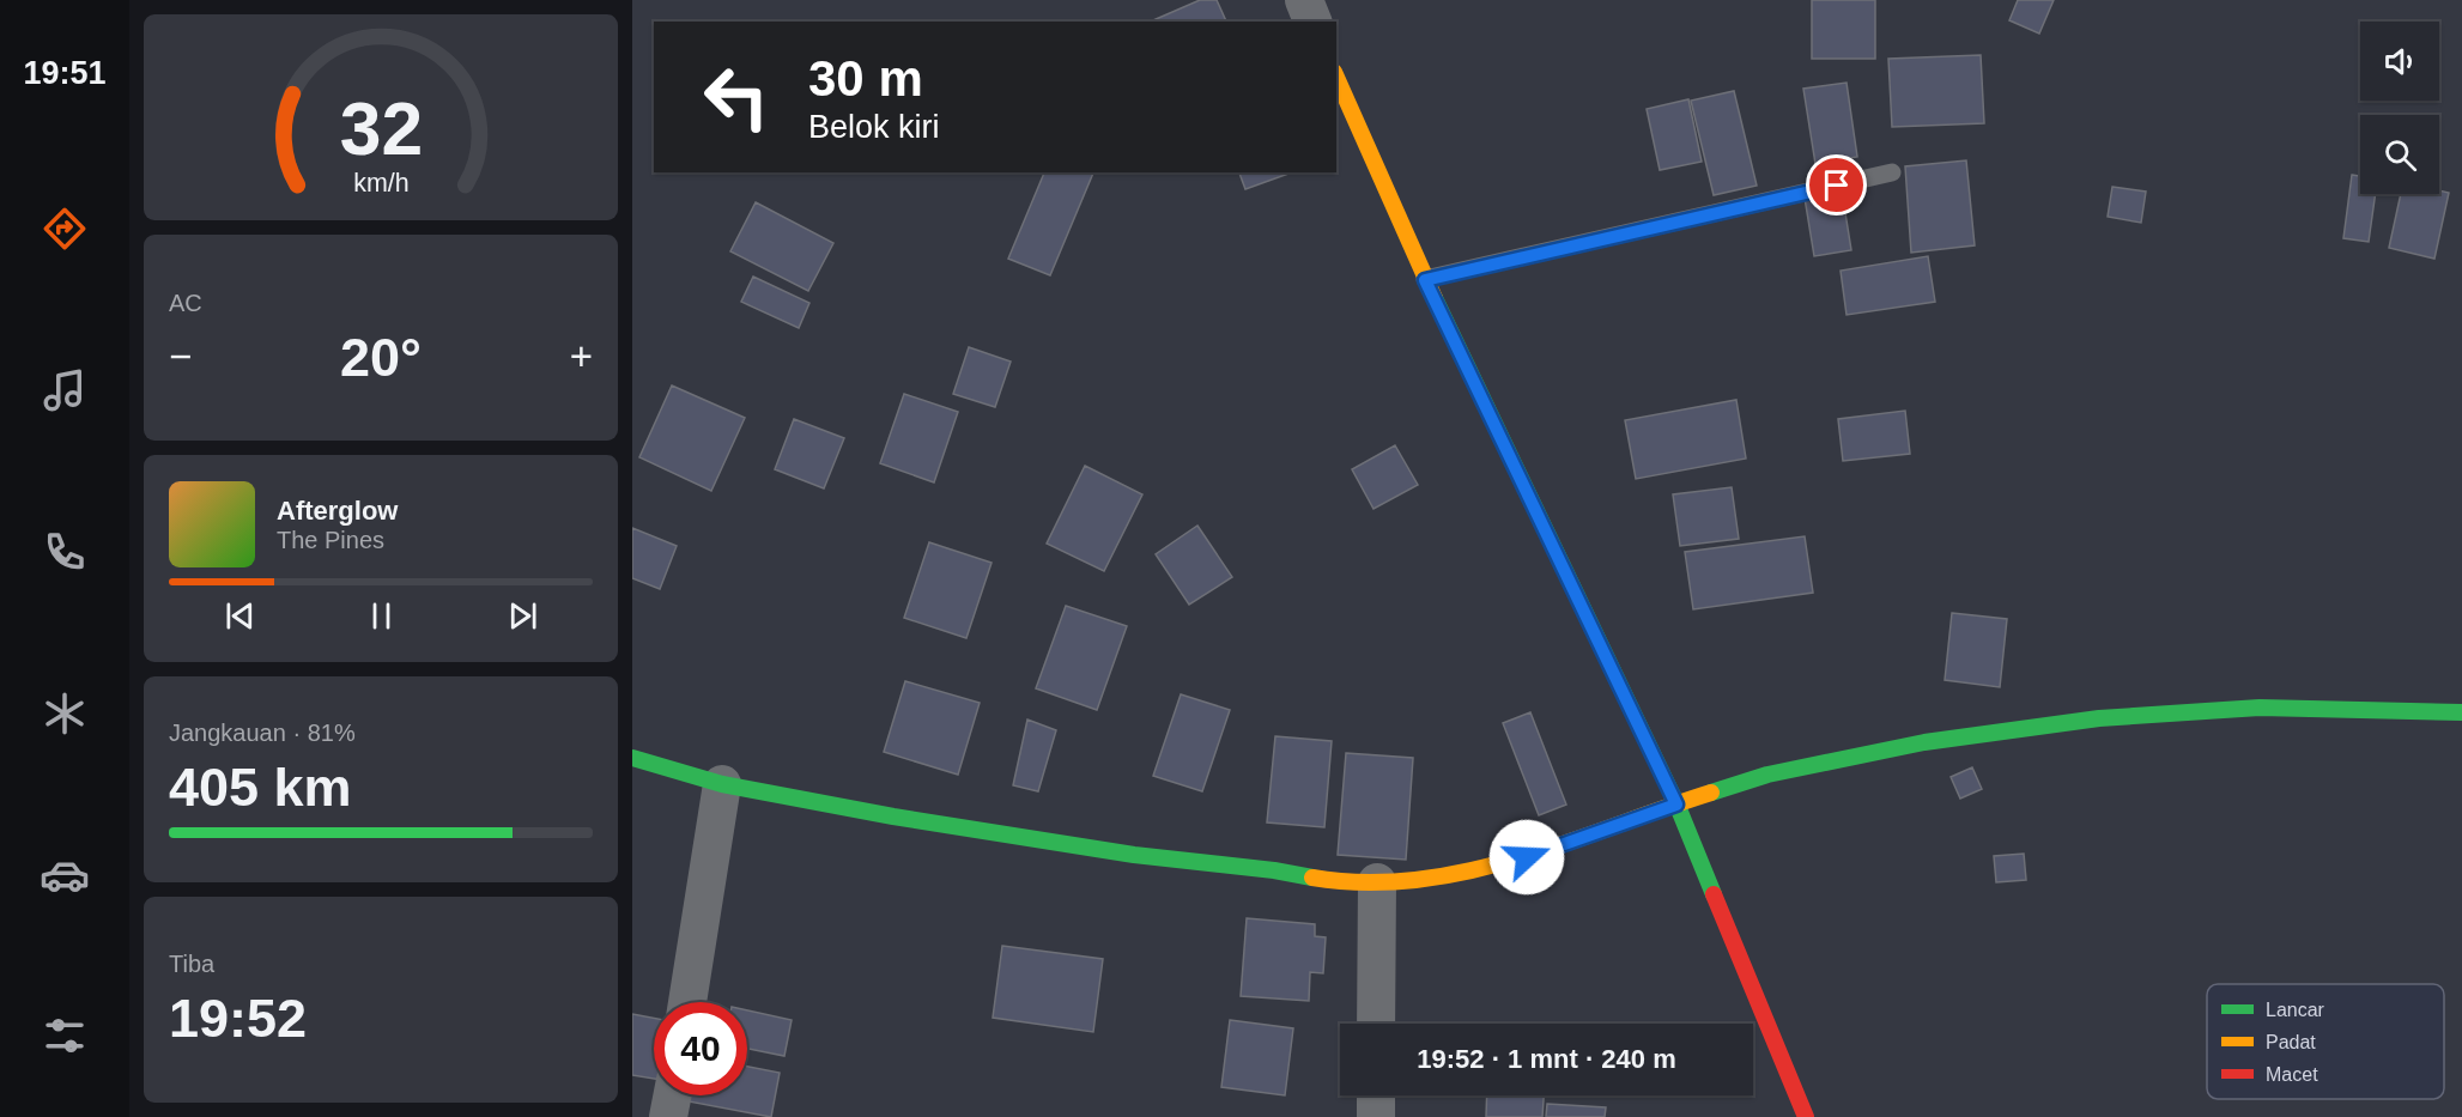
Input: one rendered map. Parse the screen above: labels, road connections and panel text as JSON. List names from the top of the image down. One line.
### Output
{"legend":["Lancar","Padat","Macet"],"page":{"tabs":"19:51","turn":["30 m","Belok kiri"],"tile":["AC",["Jangkauan · 81%","405 km"],["Tiba","19:52"]],"heat":["−","20°","+"],"song":["Afterglow","The Pines"],"limit":"40","trip":"19:52 · 1 mnt · 240 m","gauge":["32","km/h"]}}
